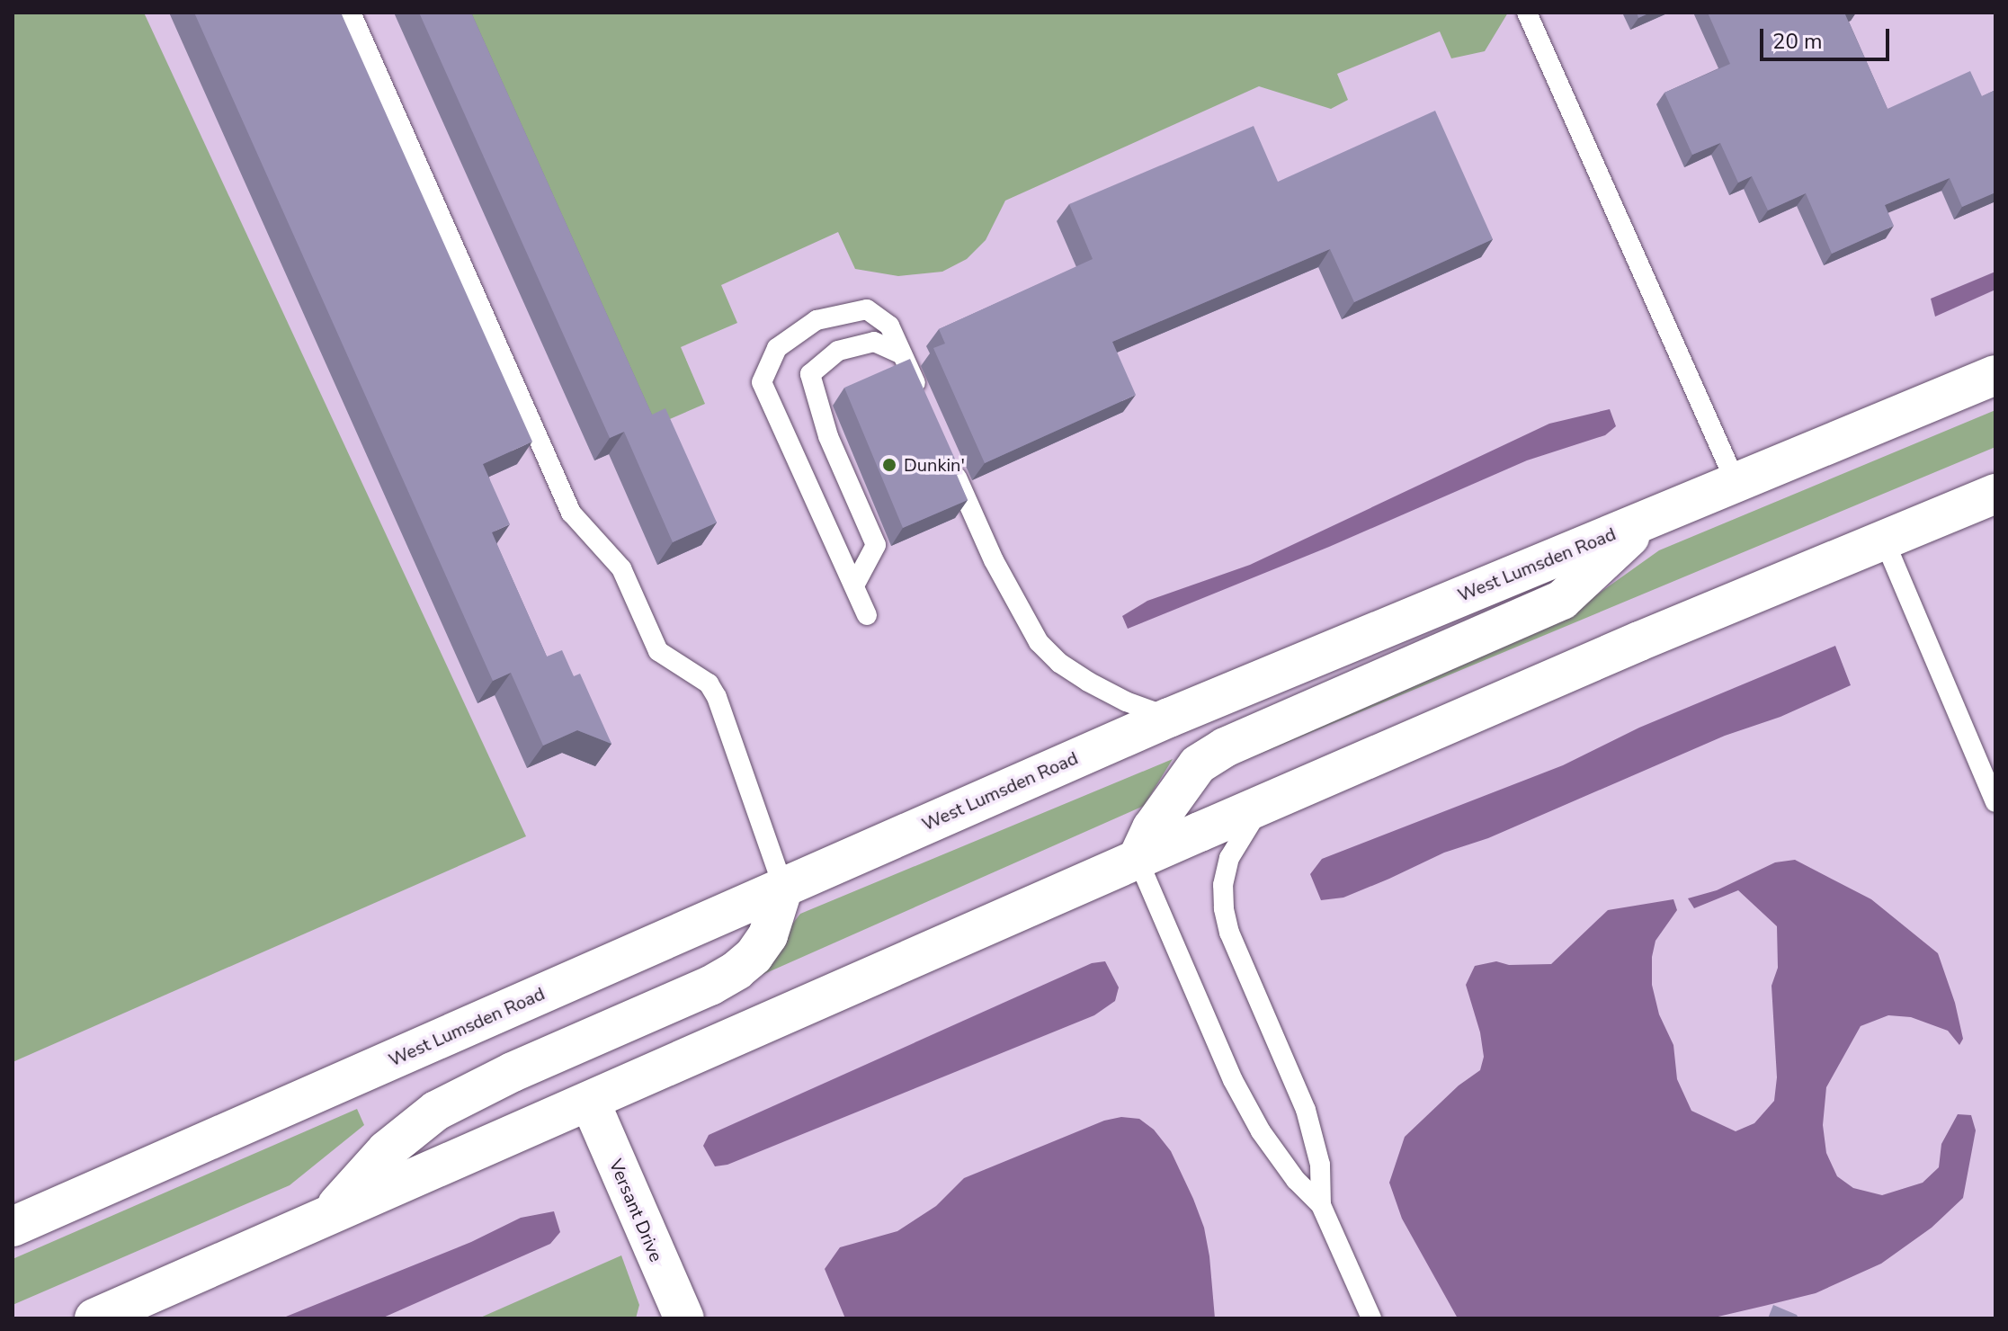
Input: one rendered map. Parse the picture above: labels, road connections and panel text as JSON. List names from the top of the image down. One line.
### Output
{"streets":{"main road":["West Lumsden Road","Versant Drive"]},"places":["Dunkin'"],"scale_bar":"20 m"}
